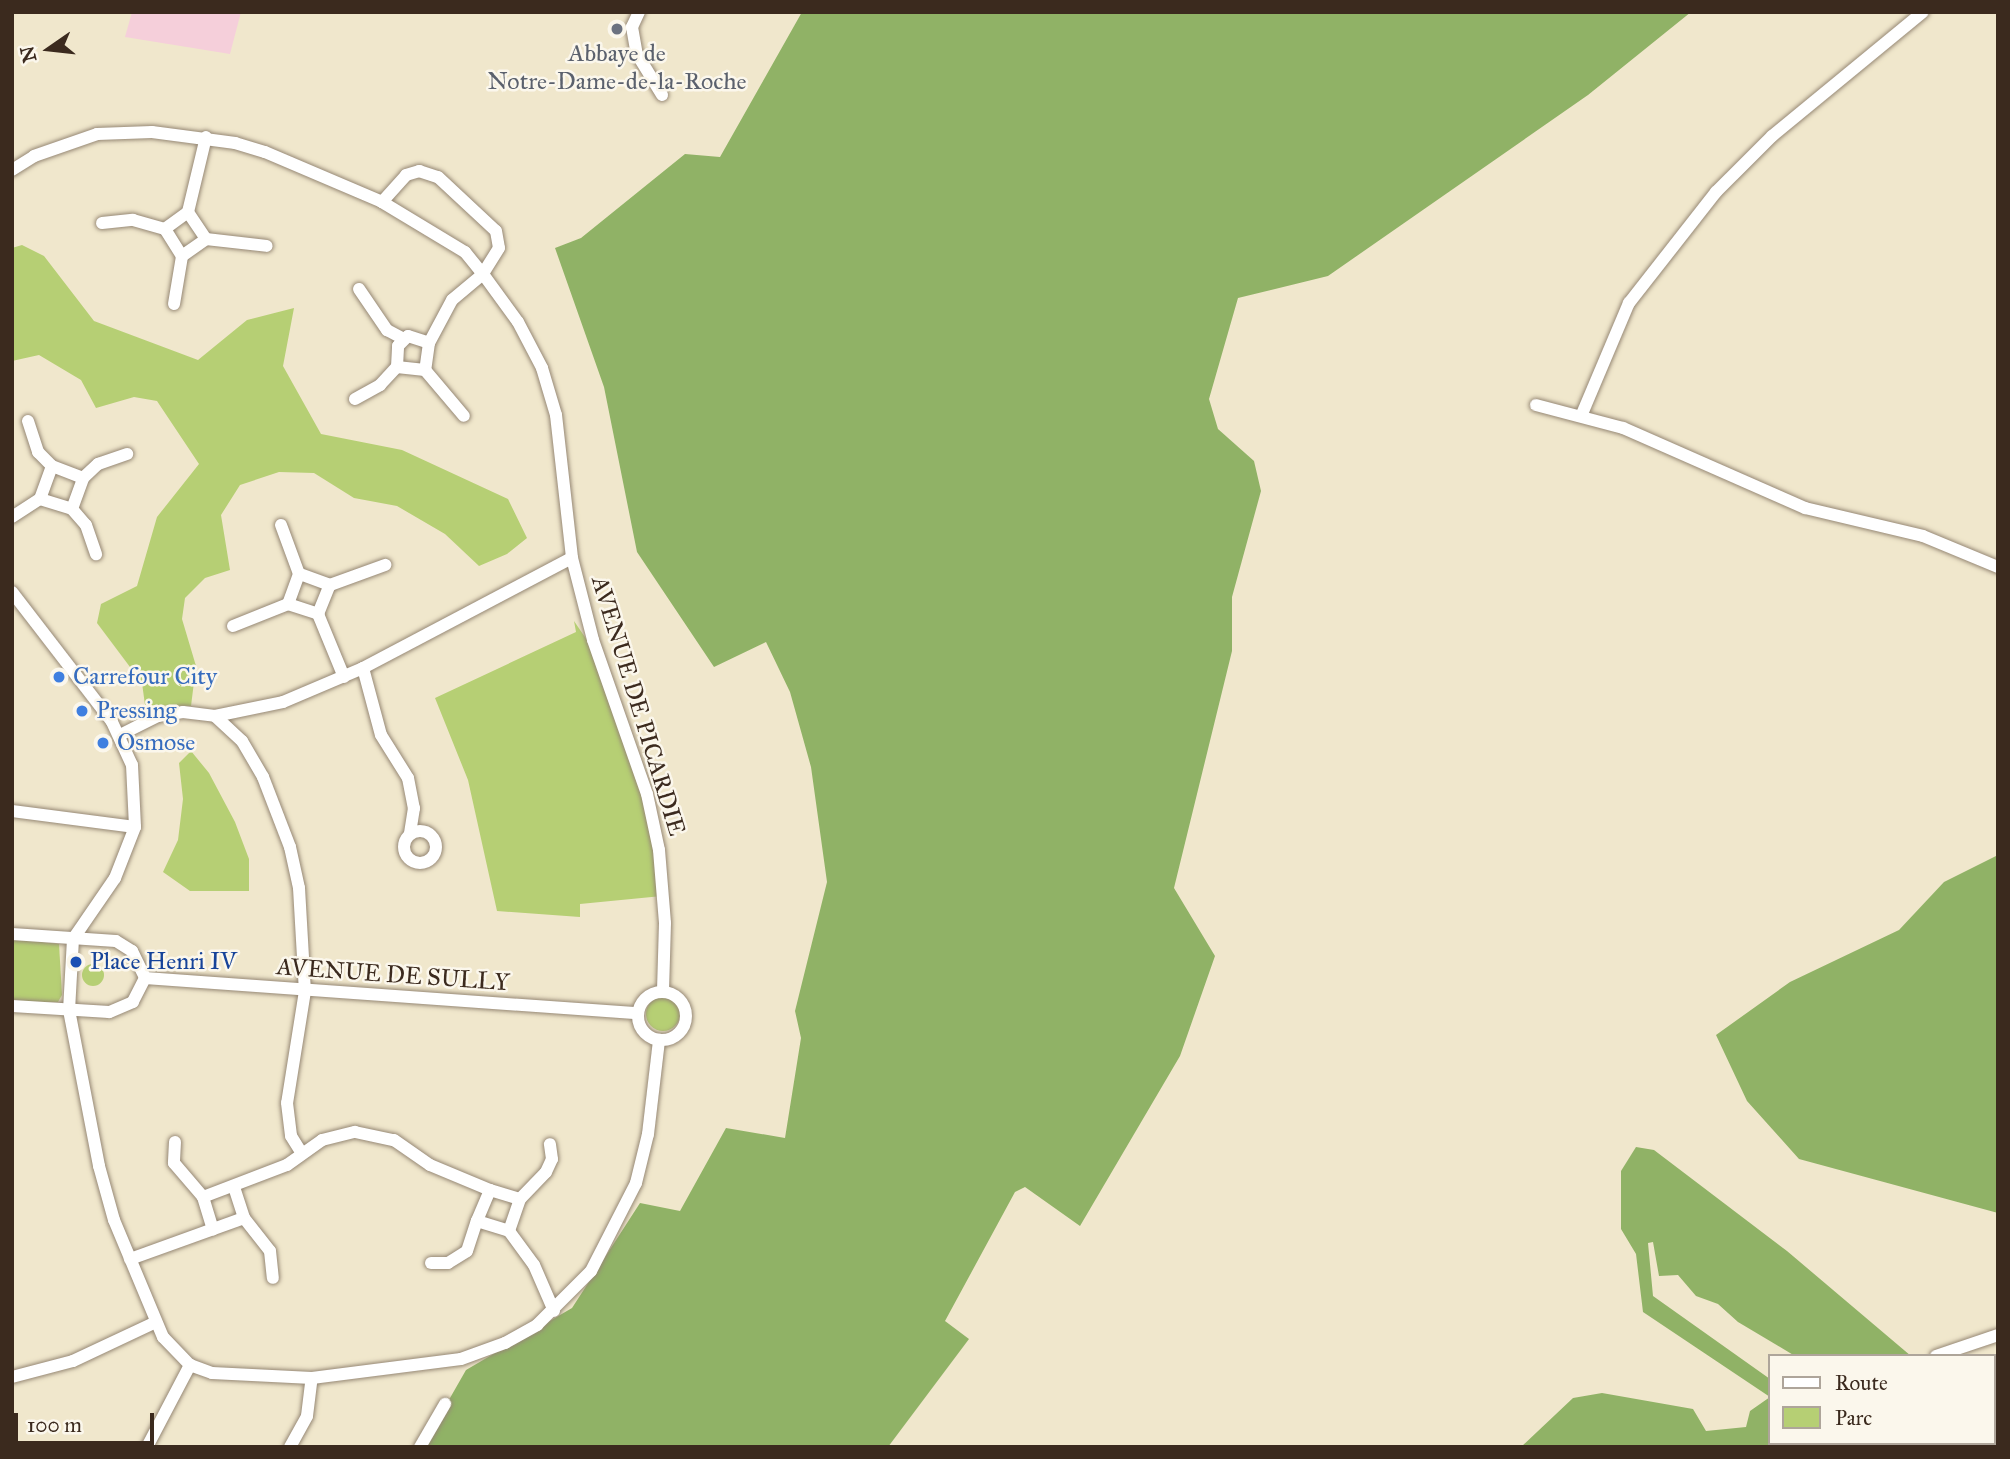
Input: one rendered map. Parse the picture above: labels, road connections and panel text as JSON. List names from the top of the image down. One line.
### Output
{"streets":{"street":["AVENUE DE PICARDIE","AVENUE DE SULLY"]},"crossings":[["AVENUE DE PICARDIE","AVENUE DE SULLY"]],"places":["Abbaye de Notre-Dame-de-la-Roche","Carrefour City","Pressing","Osmose","Place Henri IV"],"legend":["Route","Parc"],"scale_bar":"100 m","north":"left"}
